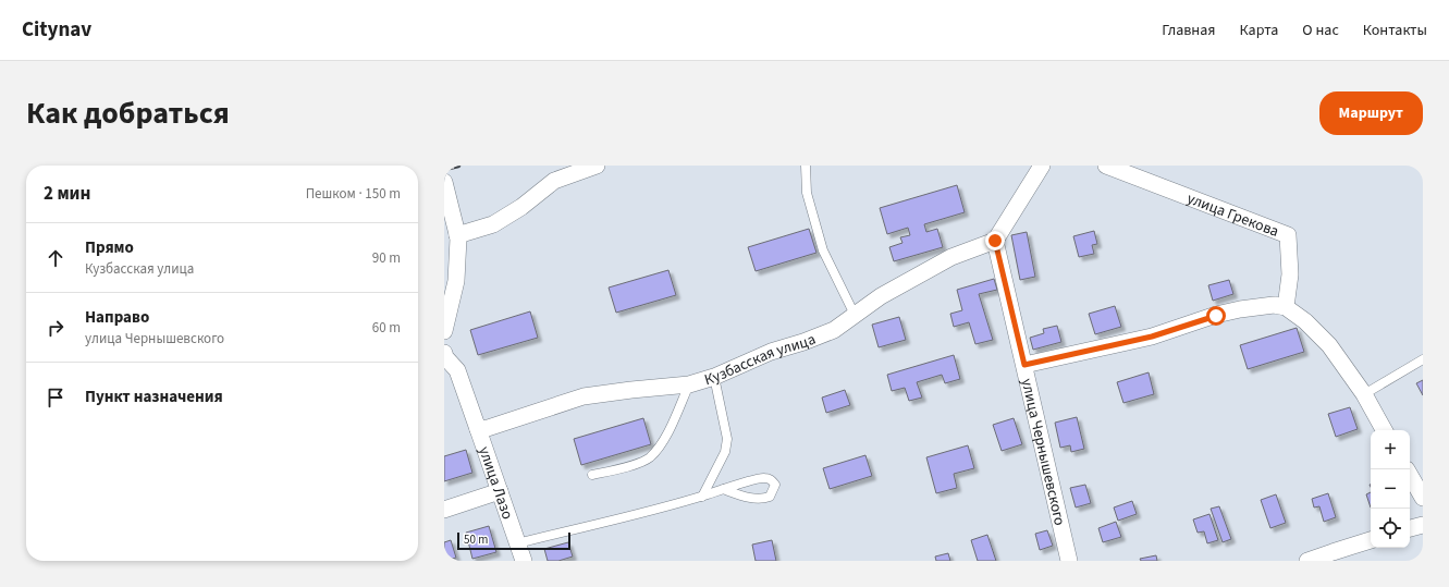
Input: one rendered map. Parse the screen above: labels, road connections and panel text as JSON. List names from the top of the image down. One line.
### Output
{"streets":{"street":["улица Грекова","Кузбасская улица","улица Чернышевского","улица Лазо"]},"crossings":[["Кузбасская улица","улица Чернышевского"],["Кузбасская улица","улица Лазо"]],"scale_bar":"50 m","page":{"header":"Citynav","nav":["Главная","Карта","О нас","Контакты"],"title":"Как добраться","buttons":"Маршрут","heading":["2 мин","Пешком · 150 m"],"list":[["Прямо","Кузбасская улица","90 m"],["Направо","улица Чернышевского","60 m"],"Пункт назначения"],"map_buttons":["+","−"],"scale":"50 m"}}
